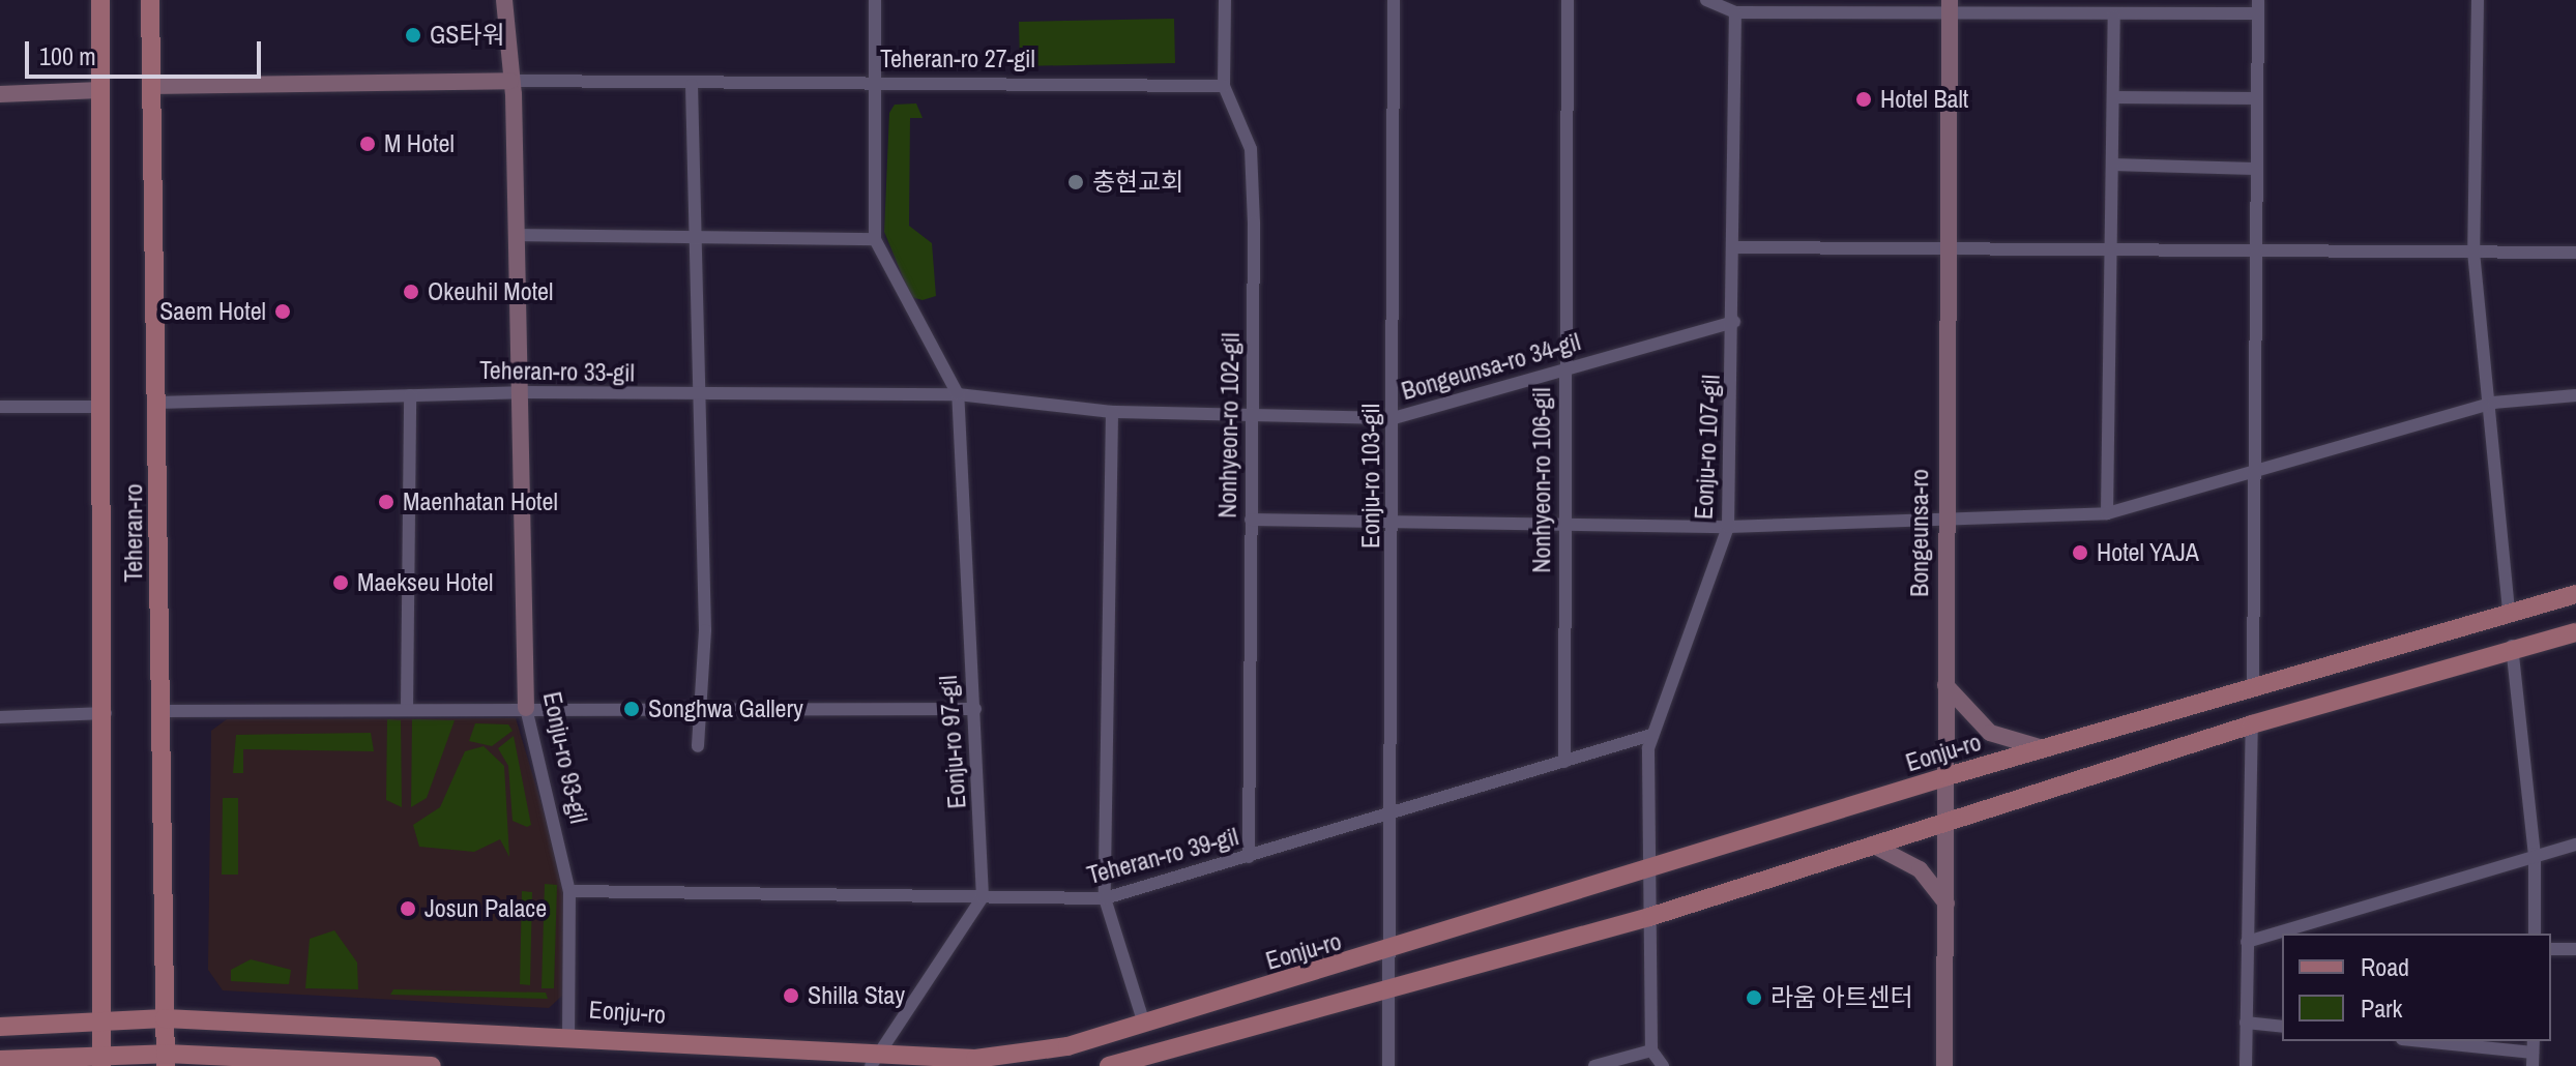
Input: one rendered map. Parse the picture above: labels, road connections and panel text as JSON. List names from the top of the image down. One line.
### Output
{"streets":{"main road":["Teheran-ro 27-gil","Teheran-ro","Bongeunsa-ro","Eonju-ro","Eonju-ro 93-gil"],"street":["Bongeunsa-ro 34-gil","Teheran-ro 33-gil","Nonhyeon-ro 102-gil","Eonju-ro 107-gil","Eonju-ro 103-gil","Nonhyeon-ro 106-gil","Eonju-ro 97-gil","Teheran-ro 39-gil"]},"crossings":[["Teheran-ro 27-gil","Nonhyeon-ro 102-gil"],["Teheran-ro 27-gil","Teheran-ro"],["Teheran-ro 27-gil","Eonju-ro 93-gil"],["Bongeunsa-ro 34-gil","Teheran-ro 33-gil"],["Bongeunsa-ro 34-gil","Nonhyeon-ro 102-gil"],["Bongeunsa-ro 34-gil","Eonju-ro 107-gil"],["Bongeunsa-ro 34-gil","Eonju-ro 103-gil"],["Bongeunsa-ro 34-gil","Nonhyeon-ro 106-gil"],["Bongeunsa-ro 34-gil","Eonju-ro 97-gil"],["Teheran-ro 33-gil","Teheran-ro"],["Teheran-ro 33-gil","Eonju-ro 97-gil"],["Teheran-ro 33-gil","Eonju-ro 93-gil"],["Nonhyeon-ro 102-gil","Teheran-ro 39-gil"],["Eonju-ro 107-gil","Eonju-ro"],["Eonju-ro 107-gil","Teheran-ro 39-gil"],["Eonju-ro 103-gil","Eonju-ro"],["Eonju-ro 103-gil","Teheran-ro 39-gil"],["Nonhyeon-ro 106-gil","Teheran-ro 39-gil"],["Teheran-ro","Eonju-ro"],["Bongeunsa-ro","Eonju-ro"],["Eonju-ro 97-gil","Teheran-ro 39-gil"],["Eonju-ro","Eonju-ro 93-gil"],["Eonju-ro 93-gil","Teheran-ro 39-gil"]],"places":["GS타워","Hotel Balt","M Hotel","충현교회","Okeuhil Motel","Saem Hotel","Maenhatan Hotel","Hotel YAJA","Maekseu Hotel","Songhwa Gallery","Josun Palace","Shilla Stay","라움 아트센터"],"legend":["Road","Park"],"scale_bar":"100 m"}
